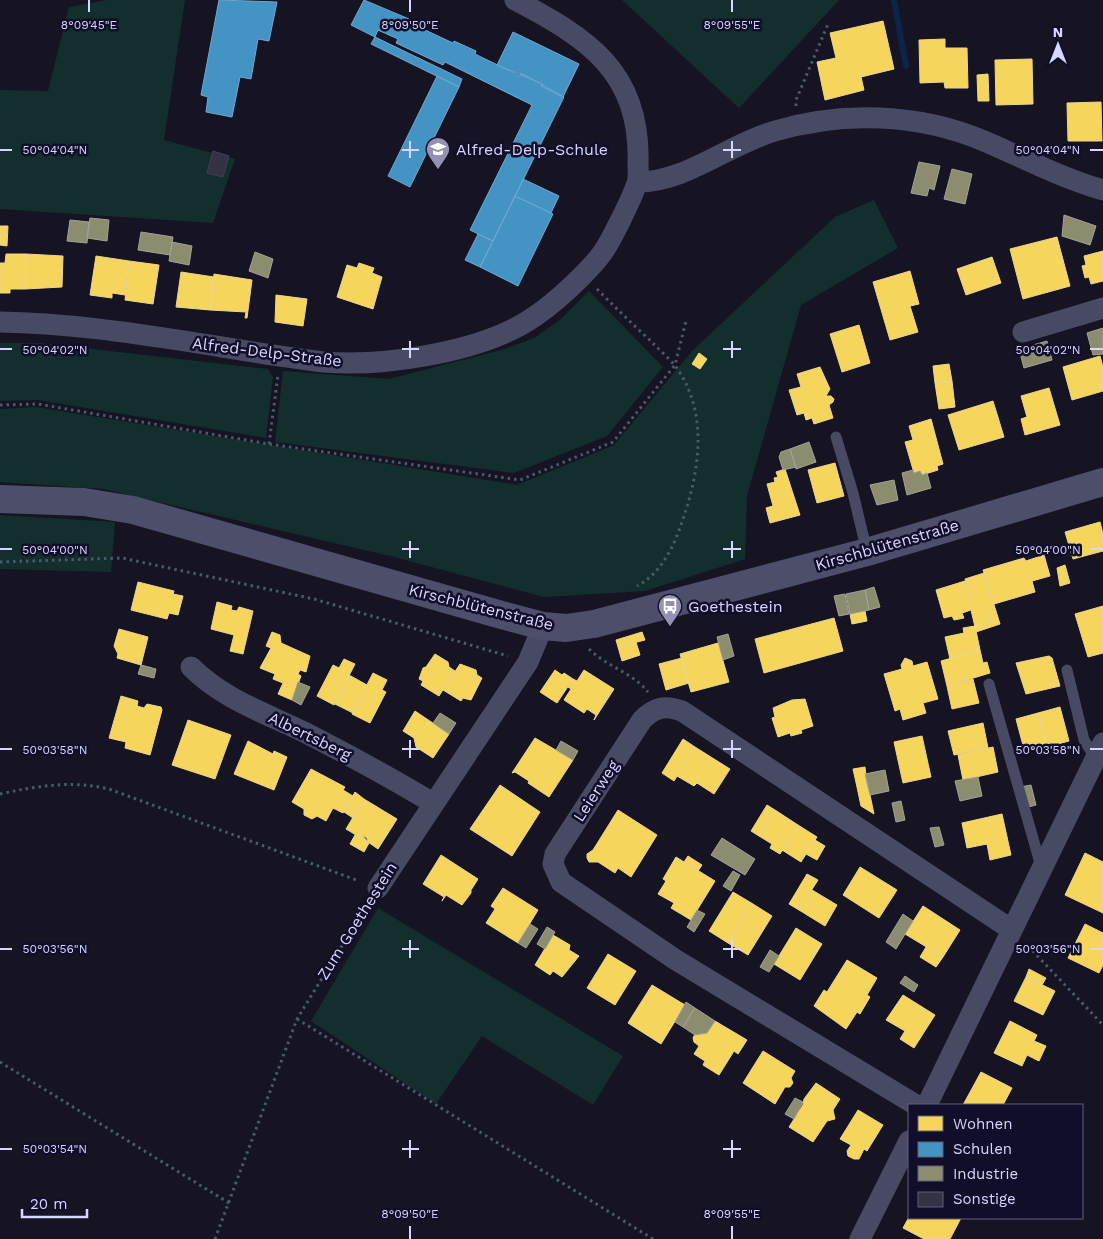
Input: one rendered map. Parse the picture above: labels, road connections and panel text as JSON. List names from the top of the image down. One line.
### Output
{"streets":{"main road":["Kirschblütenstraße"],"street":["Alfred-Delp-Straße","Albertsberg","Leierweg","Zum Goethestein"]},"crossings":[["Kirschblütenstraße","Zum Goethestein"],["Albertsberg","Zum Goethestein"]],"places":{"school or university":["Alfred-Delp-Schule"],"bus stop":["Goethestein"]},"legend":["Wohnen","Schulen","Industrie","Sonstige"],"scale_bar":"20 m","north":"top","coordinates":["8°09'45\"E","8°09'50\"E","8°09'55\"E","50°04'04\"N","50°04'02\"N","50°04'00\"N","50°03'58\"N","50°03'56\"N","50°03'54\"N"]}
